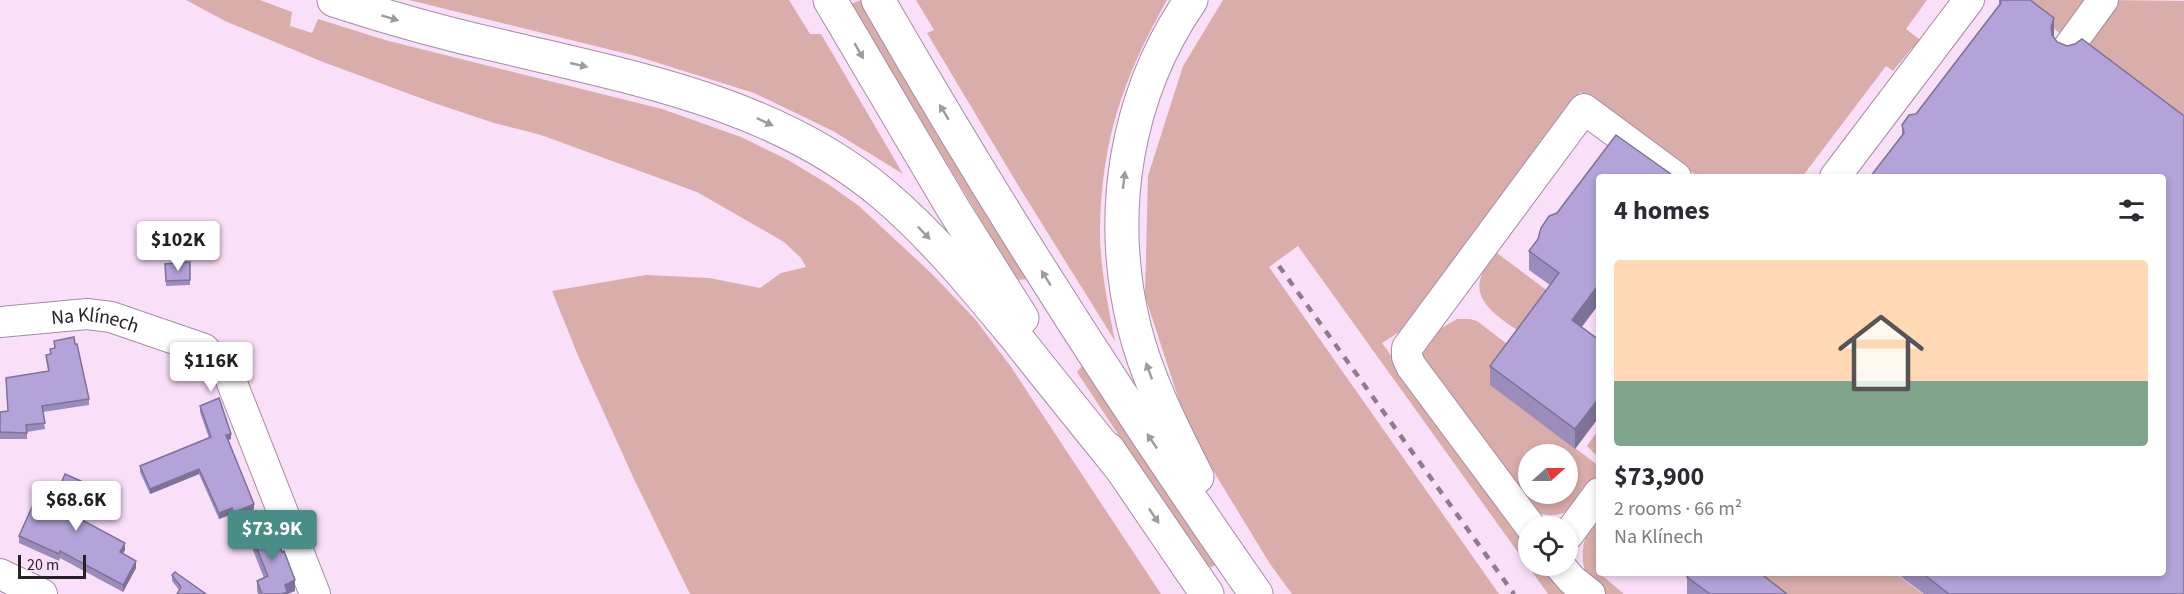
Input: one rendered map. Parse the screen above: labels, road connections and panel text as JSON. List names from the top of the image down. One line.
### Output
{"streets":{"street":["Na Klínech"]},"scale_bar":"20 m","north":"right","page":{"heading":"4 homes","price":["$102K","$116K","$68.6K","$73.9K"],"list":[{"name":"$73,900","note":"2 rooms · 66 m² · Na Klínech"}],"scale":"20 m"}}
